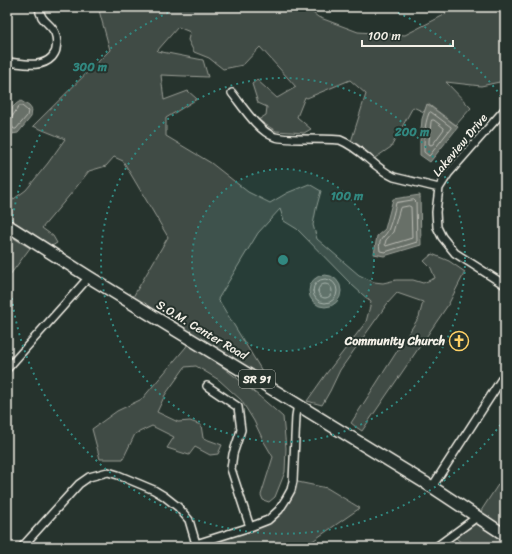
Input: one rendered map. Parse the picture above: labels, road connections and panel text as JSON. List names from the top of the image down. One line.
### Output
{"streets":{"main road":["S.O.M. Center Road","SR 91"],"street":["Lakeview Drive"]},"places":{"church":["Community Church"]},"scale_bar":"100 m","rings":["300 m","200 m","100 m"]}
